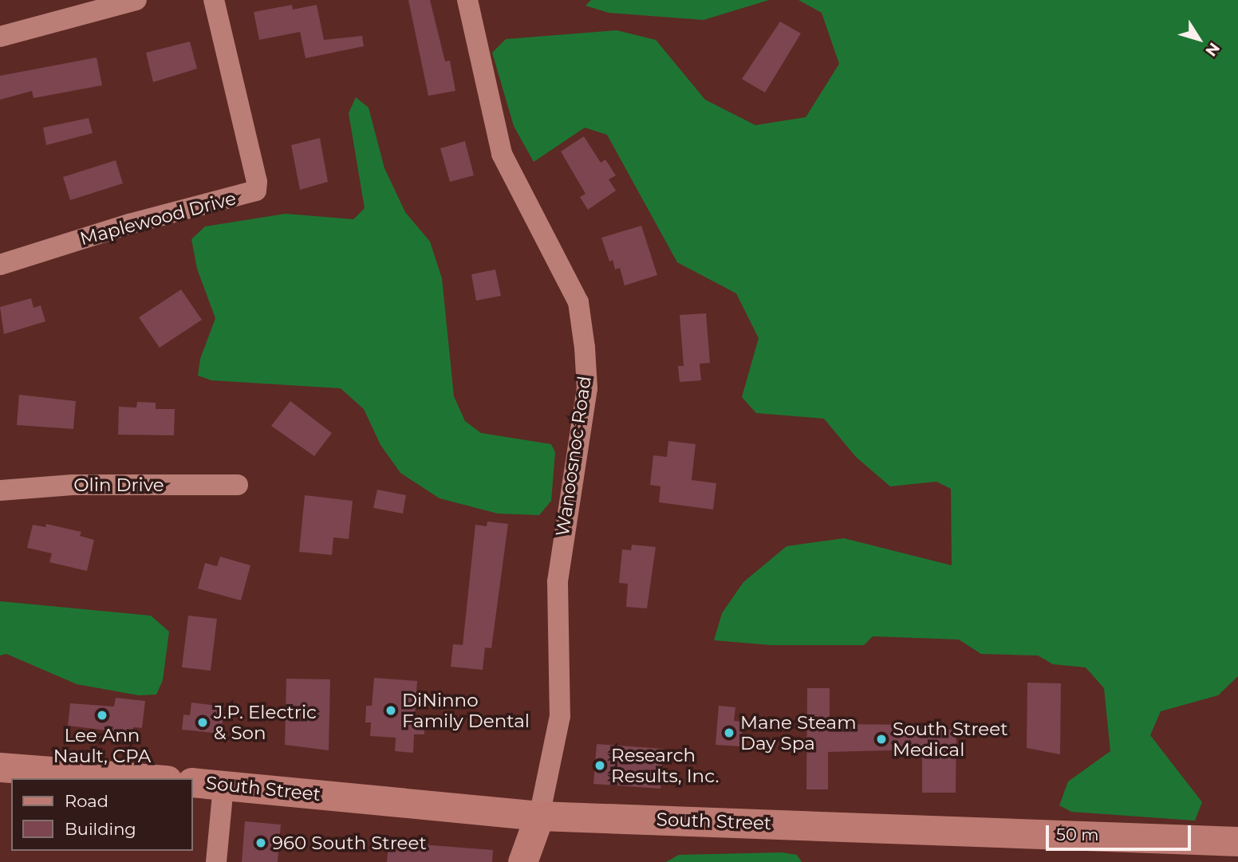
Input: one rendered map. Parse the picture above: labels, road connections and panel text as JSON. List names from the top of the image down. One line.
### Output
{"streets":{"main road":["Wanoosnoc Road","South Street"],"street":["Maplewood Drive","Olin Drive"]},"crossings":[["Wanoosnoc Road","South Street"]],"places":["DiNinno Family Dental","Lee Ann Nault, CPA","J.P. Electric & Son","Mane Steam Day Spa","South Street Medical","Research Results, Inc.","960 South Street"],"legend":["Road","Building"],"scale_bar":"50 m","north":"bottom right"}
